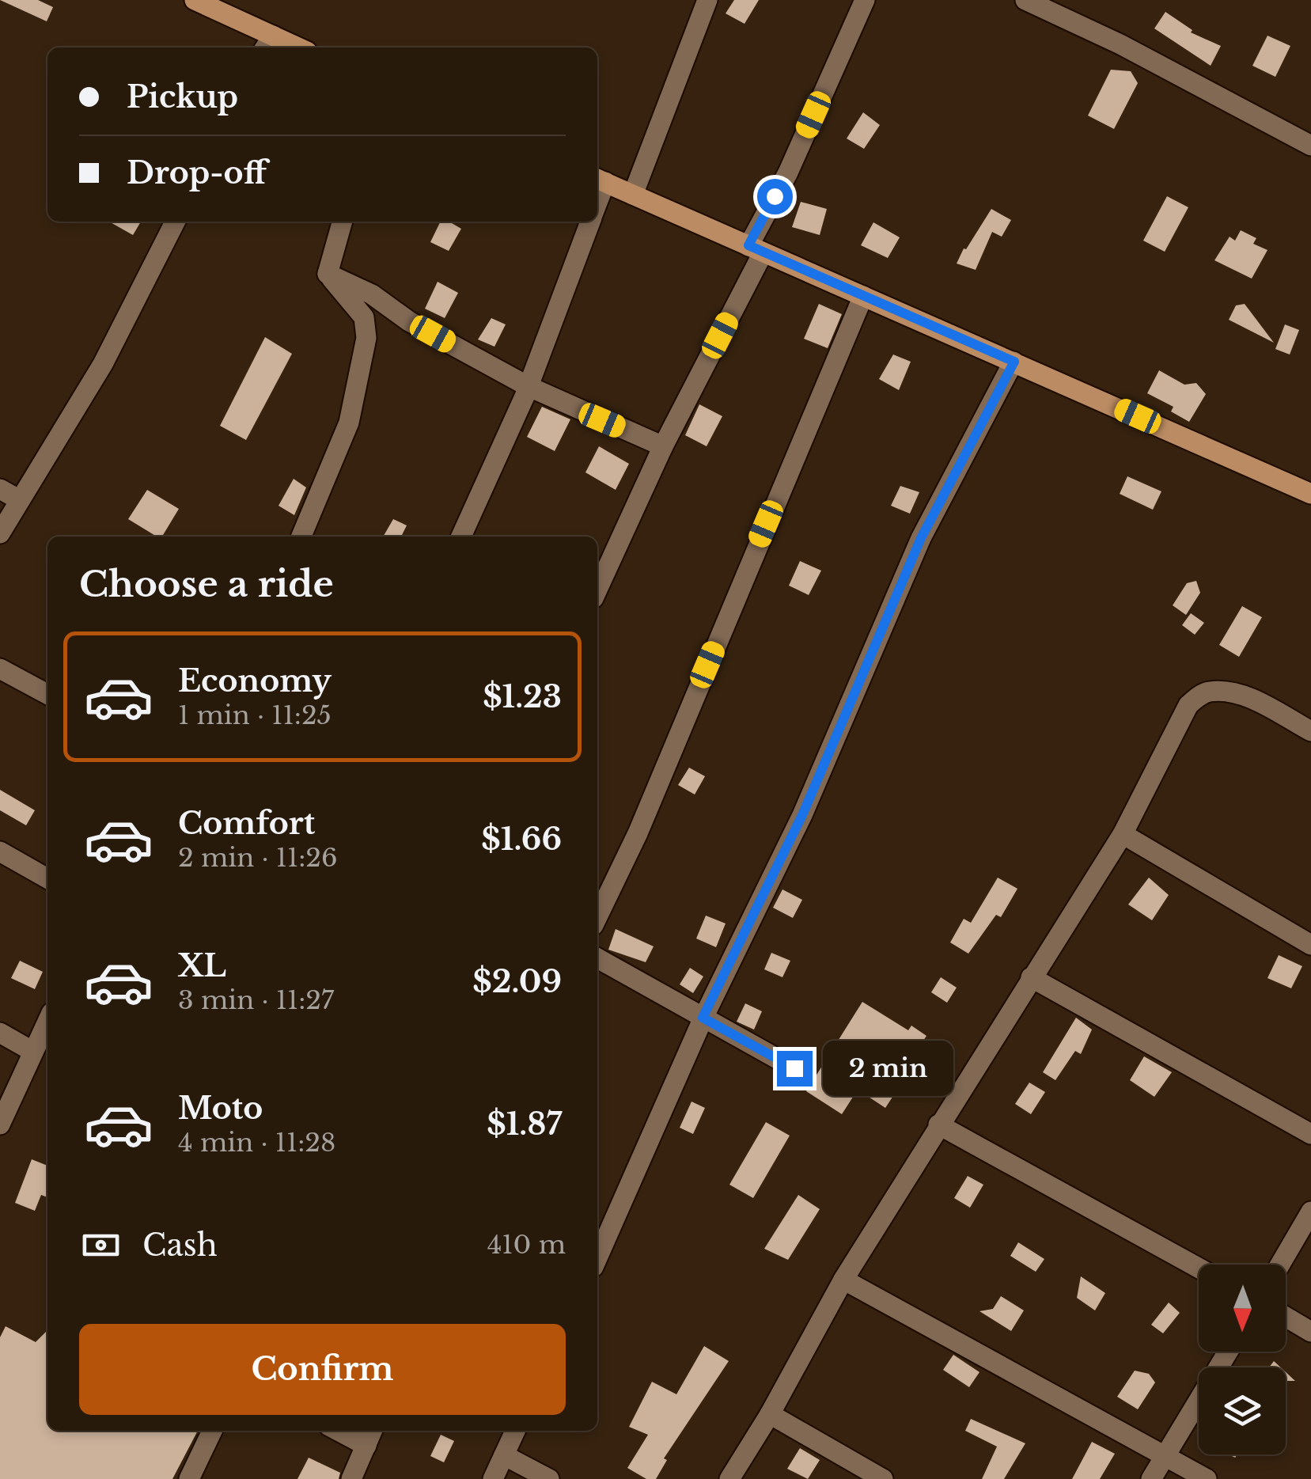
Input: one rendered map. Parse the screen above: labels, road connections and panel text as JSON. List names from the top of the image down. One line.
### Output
{"north":"bottom","page":{"banner":["Pickup","Drop-off"],"heading":"Choose a ride","list":[{"name":"Economy","note":"1 min · 11:25","value":"$1.23"},{"name":"Comfort","note":"2 min · 11:26","value":"$1.66"},{"name":"XL","note":"3 min · 11:27","value":"$2.09"},{"name":"Moto","note":"4 min · 11:28","value":"$1.87"}],"bubble":"2 min","pay":["Cash","410 m"],"buttons":"Confirm"}}
